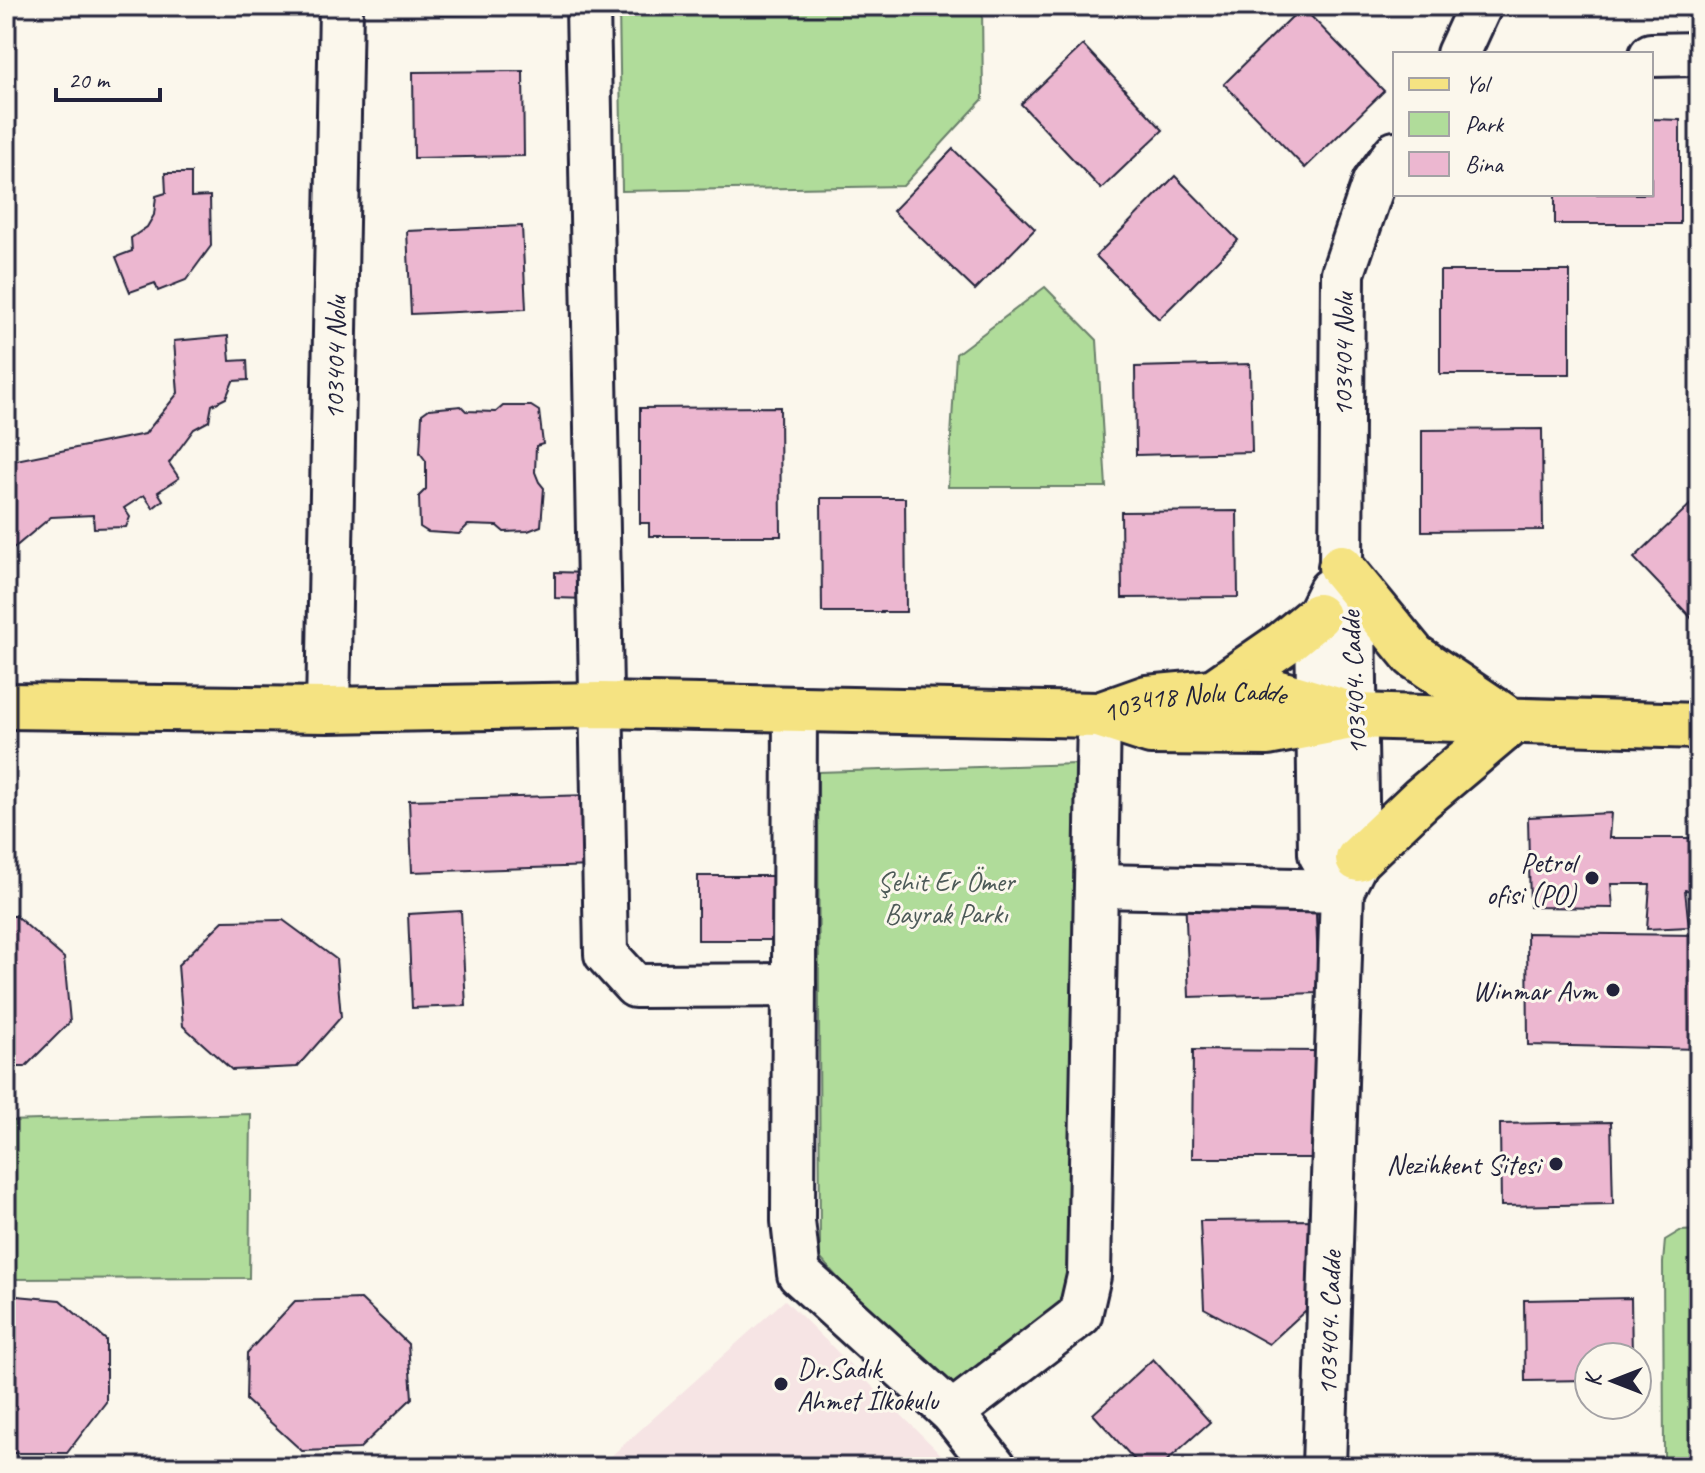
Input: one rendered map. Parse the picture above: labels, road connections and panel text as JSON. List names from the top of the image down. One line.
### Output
{"streets":{"main road":["103418 Nolu Cadde"],"street":["103404 Nolu","103404. Cadde"]},"crossings":[["103404 Nolu","103404. Cadde"],["103404. Cadde","103418 Nolu Cadde"]],"parks":["Şehit Er Ömer Bayrak Parkı"],"places":["Petrol ofisi (PO)","Winmar Avm","Nezihkent Sitesi","Dr.Sadık Ahmet İlkokulu"],"legend":["Yol","Park","Bina"],"scale_bar":"20 m","north":"left"}
